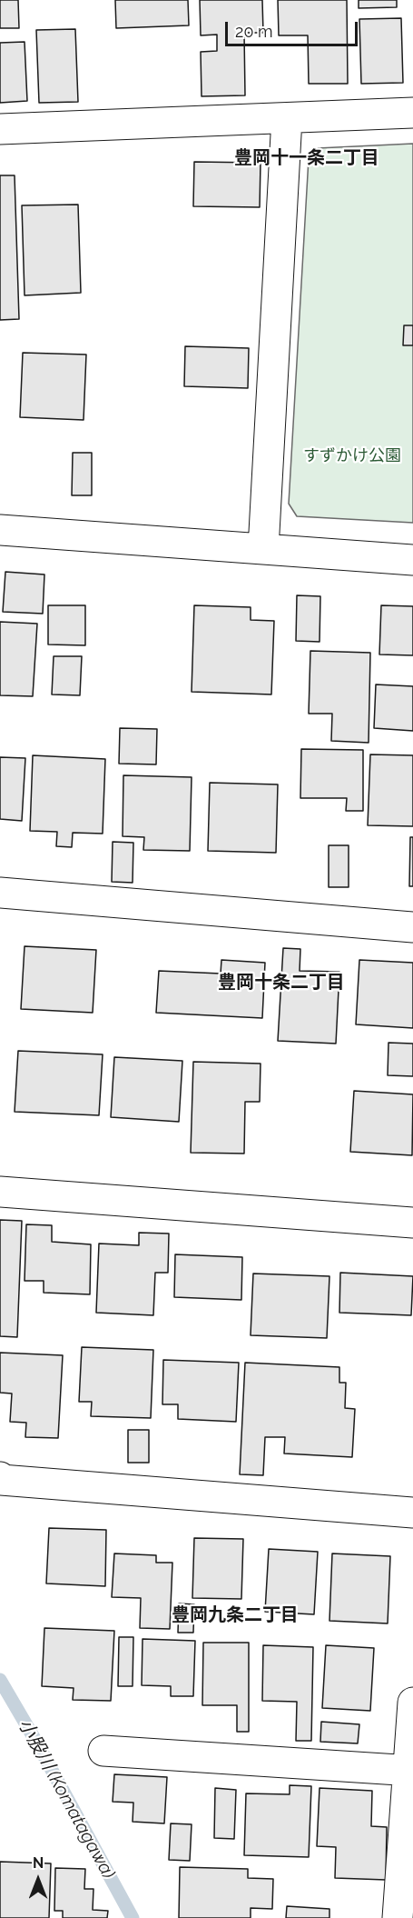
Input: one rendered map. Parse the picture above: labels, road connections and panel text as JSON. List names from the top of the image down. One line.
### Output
{"districts":["豊岡十一条二丁目","豊岡十条二丁目","豊岡九条二丁目"],"water":["小股川 (Komatagawa)"],"parks":["すずかけ公園"],"scale_bar":"20 m","north":"top"}
